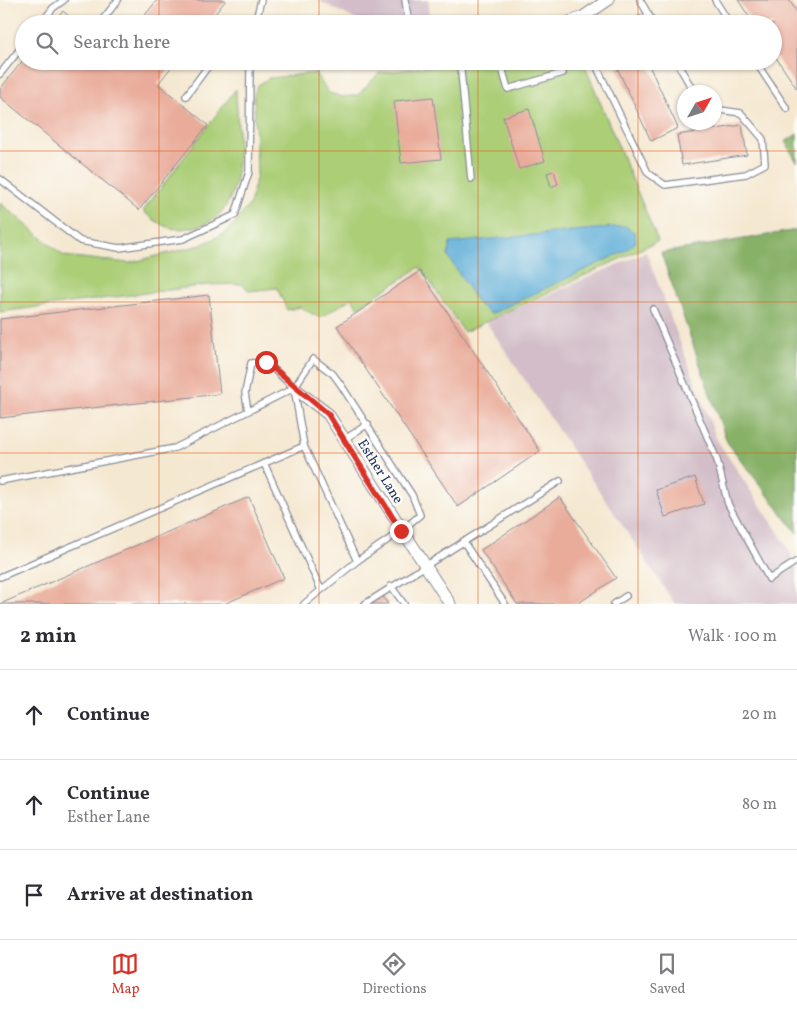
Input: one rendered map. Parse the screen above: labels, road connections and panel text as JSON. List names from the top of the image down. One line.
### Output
{"streets":{"street":["Esther Lane"]},"north":"top right","page":{"search":"Search here","heading":["2 min","Walk · 100 m"],"list":[["Continue","20 m"],["Continue","Esther Lane","80 m"],"Arrive at destination"],"nav":["Map","Directions","Saved"]}}
